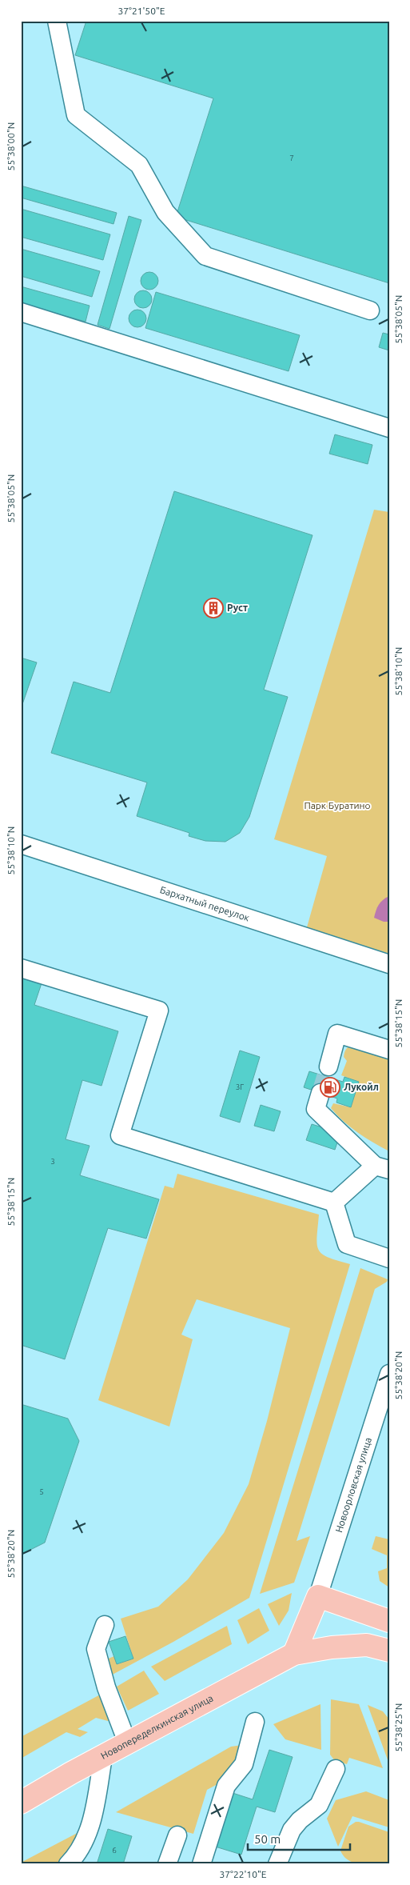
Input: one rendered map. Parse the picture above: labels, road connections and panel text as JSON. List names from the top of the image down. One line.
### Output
{"streets":{"main road":["Новопеределкинская улица"],"street":["Бархатный переулок","Новоорловская улица"]},"parks":["Парк Буратино"],"places":{"building":["Руст"],"fuel station":["Лукойл"]},"house_numbers":["7","3Г","3","5","6"],"scale_bar":"50 m","coordinates":["37°21'50\"E","55°38'00\"N","55°38'05\"N","55°38'10\"N","55°38'15\"N","55°38'20\"N","55°38'25\"N","37°22'10\"E"]}
